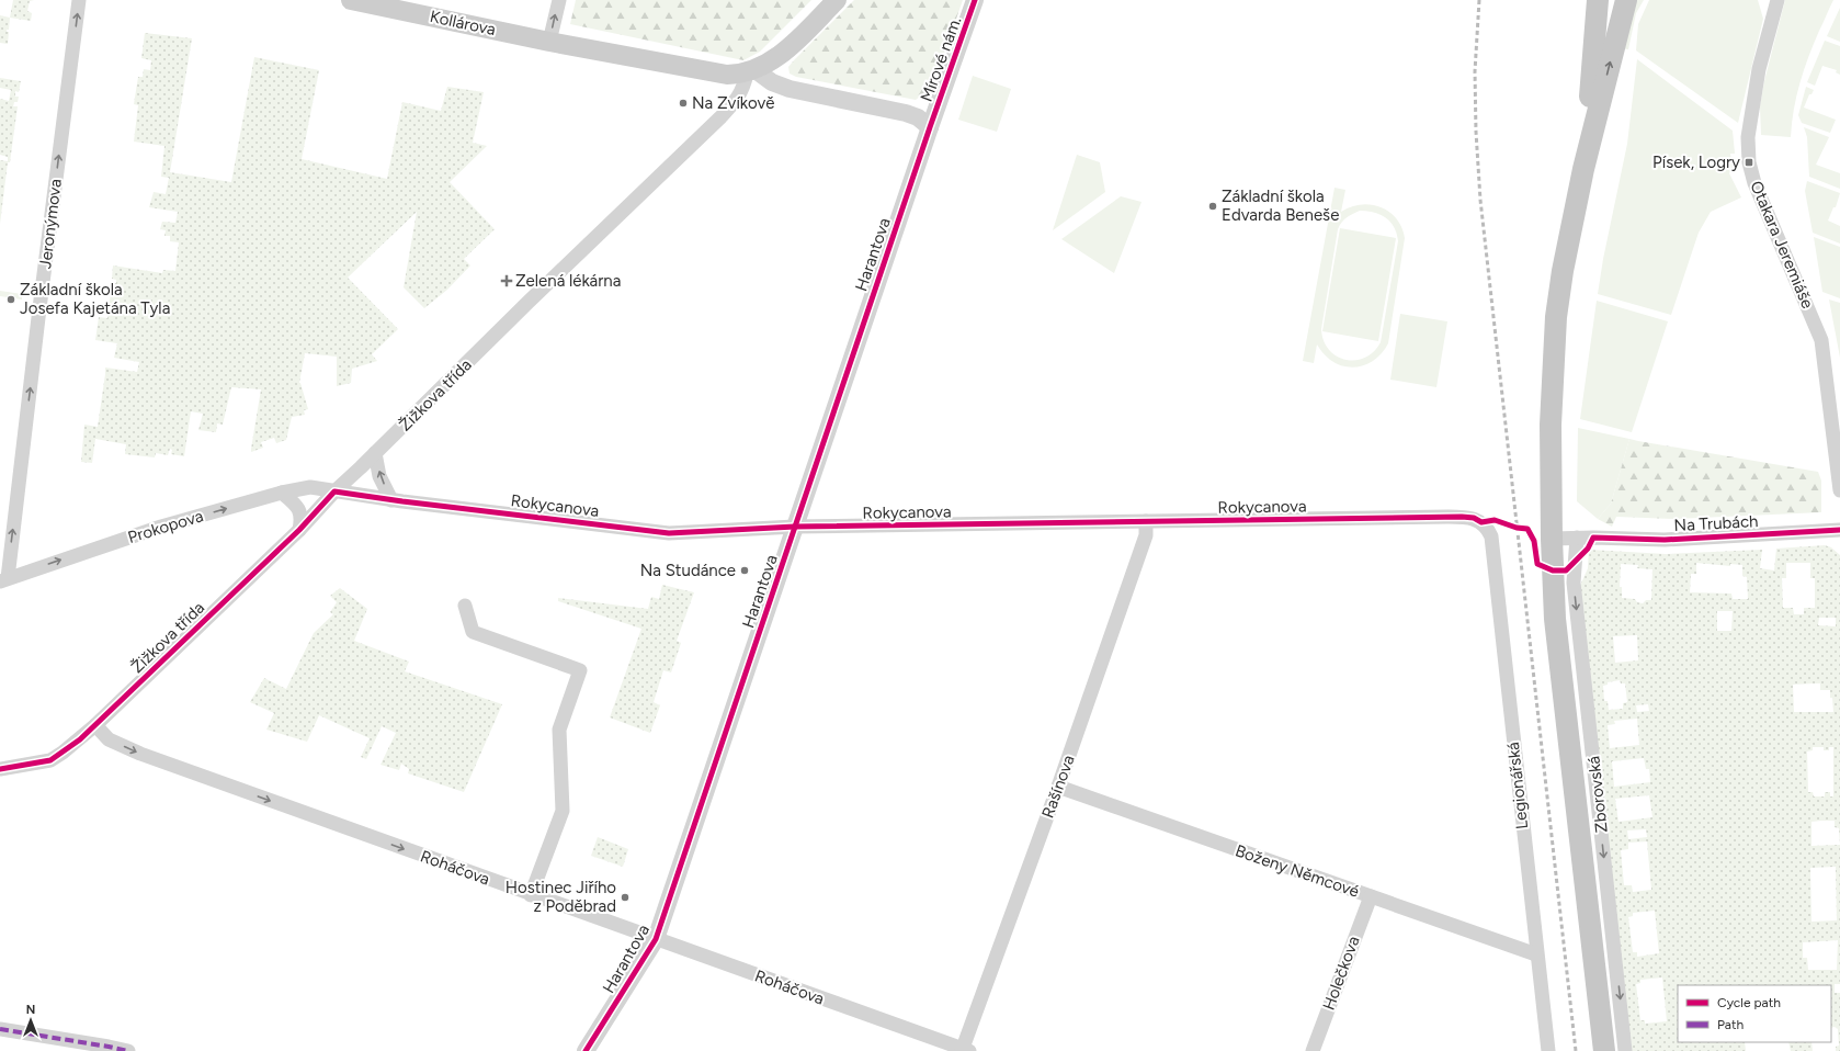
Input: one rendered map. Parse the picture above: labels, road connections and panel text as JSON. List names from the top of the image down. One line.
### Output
{"streets":{"main road":["Kollárova"],"street":["Mírové nám.","Jeronýmova","Otakara Jeremiáše","Harantova","Žižkova třída","Rokycanova","Na Trubách","Prokopova","Legionářská","Rašínova","Zborovská","Roháčova","Boženy Němcové","Holečkova"]},"crossings":[["Mírové nám.","Harantova"],["Mírové nám.","Žižkova třída"],["Jeronýmova","Prokopova"],["Harantova","Rokycanova"],["Harantova","Roháčova"],["Žižkova třída","Rokycanova"],["Žižkova třída","Prokopova"],["Žižkova třída","Roháčova"],["Rokycanova","Prokopova"],["Rokycanova","Legionářská"],["Rokycanova","Rašínova"],["Na Trubách","Zborovská"],["Legionářská","Boženy Němcové"],["Rašínova","Roháčova"],["Rašínova","Boženy Němcové"],["Boženy Němcové","Holečkova"]],"one_way":["Jeronýmova","Prokopova","Zborovská","Roháčova"],"places":{"other":["Na Zvíkově","Základní škola Edvarda Beneše","Základní škola Josefa Kajetána Tyla","Na Studánce","Hostinec Jiřího z Poděbrad"],"transit":["Písek, Logry"],"health":["Zelená lékárna"]},"legend":["Cycle path","Path"],"north":"top"}
